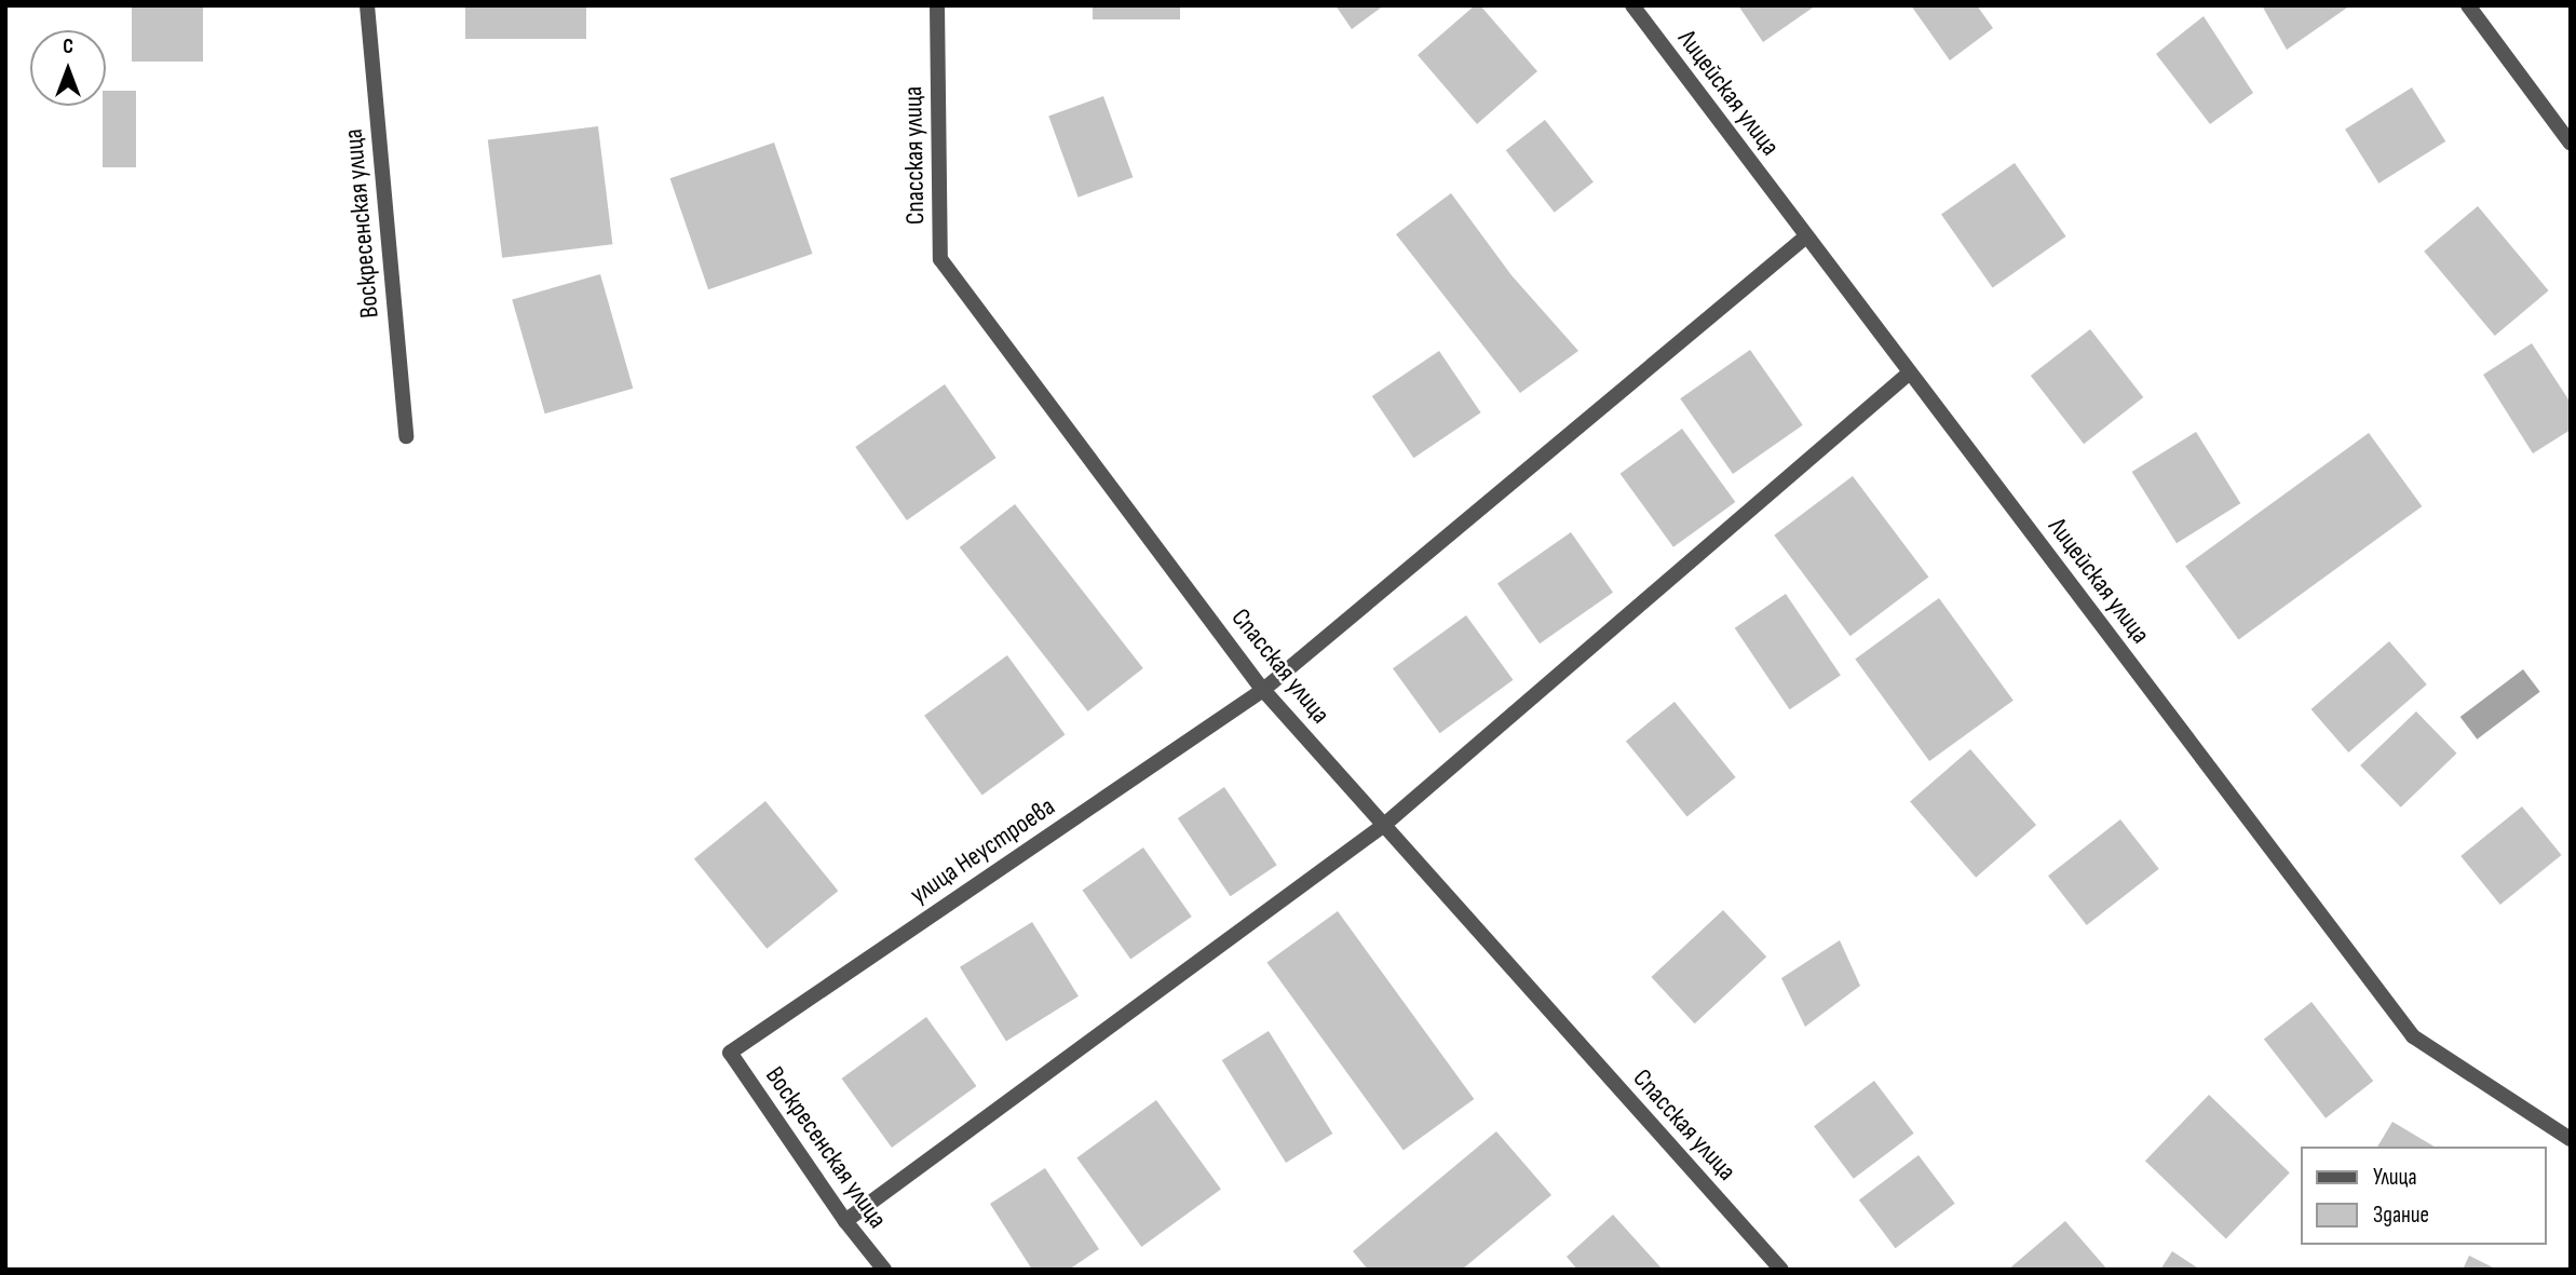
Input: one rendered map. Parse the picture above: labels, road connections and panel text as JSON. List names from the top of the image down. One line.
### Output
{"streets":{"street":["Лицейская улица","Спасская улица","Воскресенская улица","улица Неустроева"]},"crossings":[["Лицейская улица","улица Неустроева"],["Спасская улица","улица Неустроева"],["Воскресенская улица","улица Неустроева"]],"legend":["Улица","Здание"],"north":"top"}
